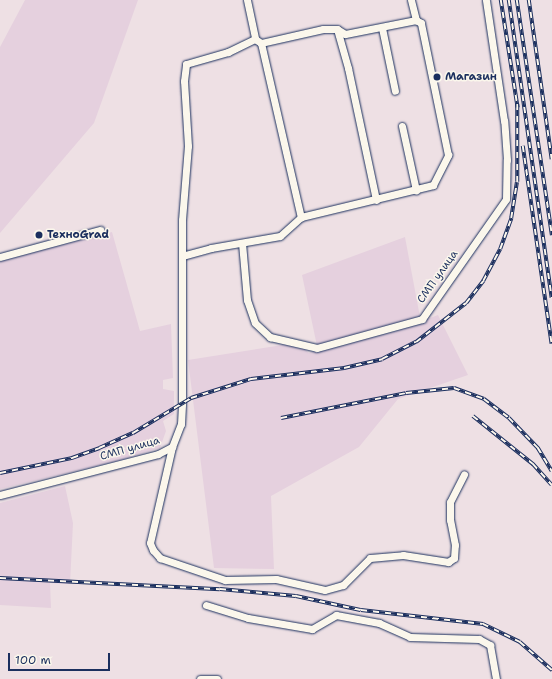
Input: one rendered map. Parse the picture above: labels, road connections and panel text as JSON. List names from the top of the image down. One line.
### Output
{"streets":{"street":["СМП улица"]},"places":["Магазин","ТехноGrad"],"scale_bar":"100 m"}
